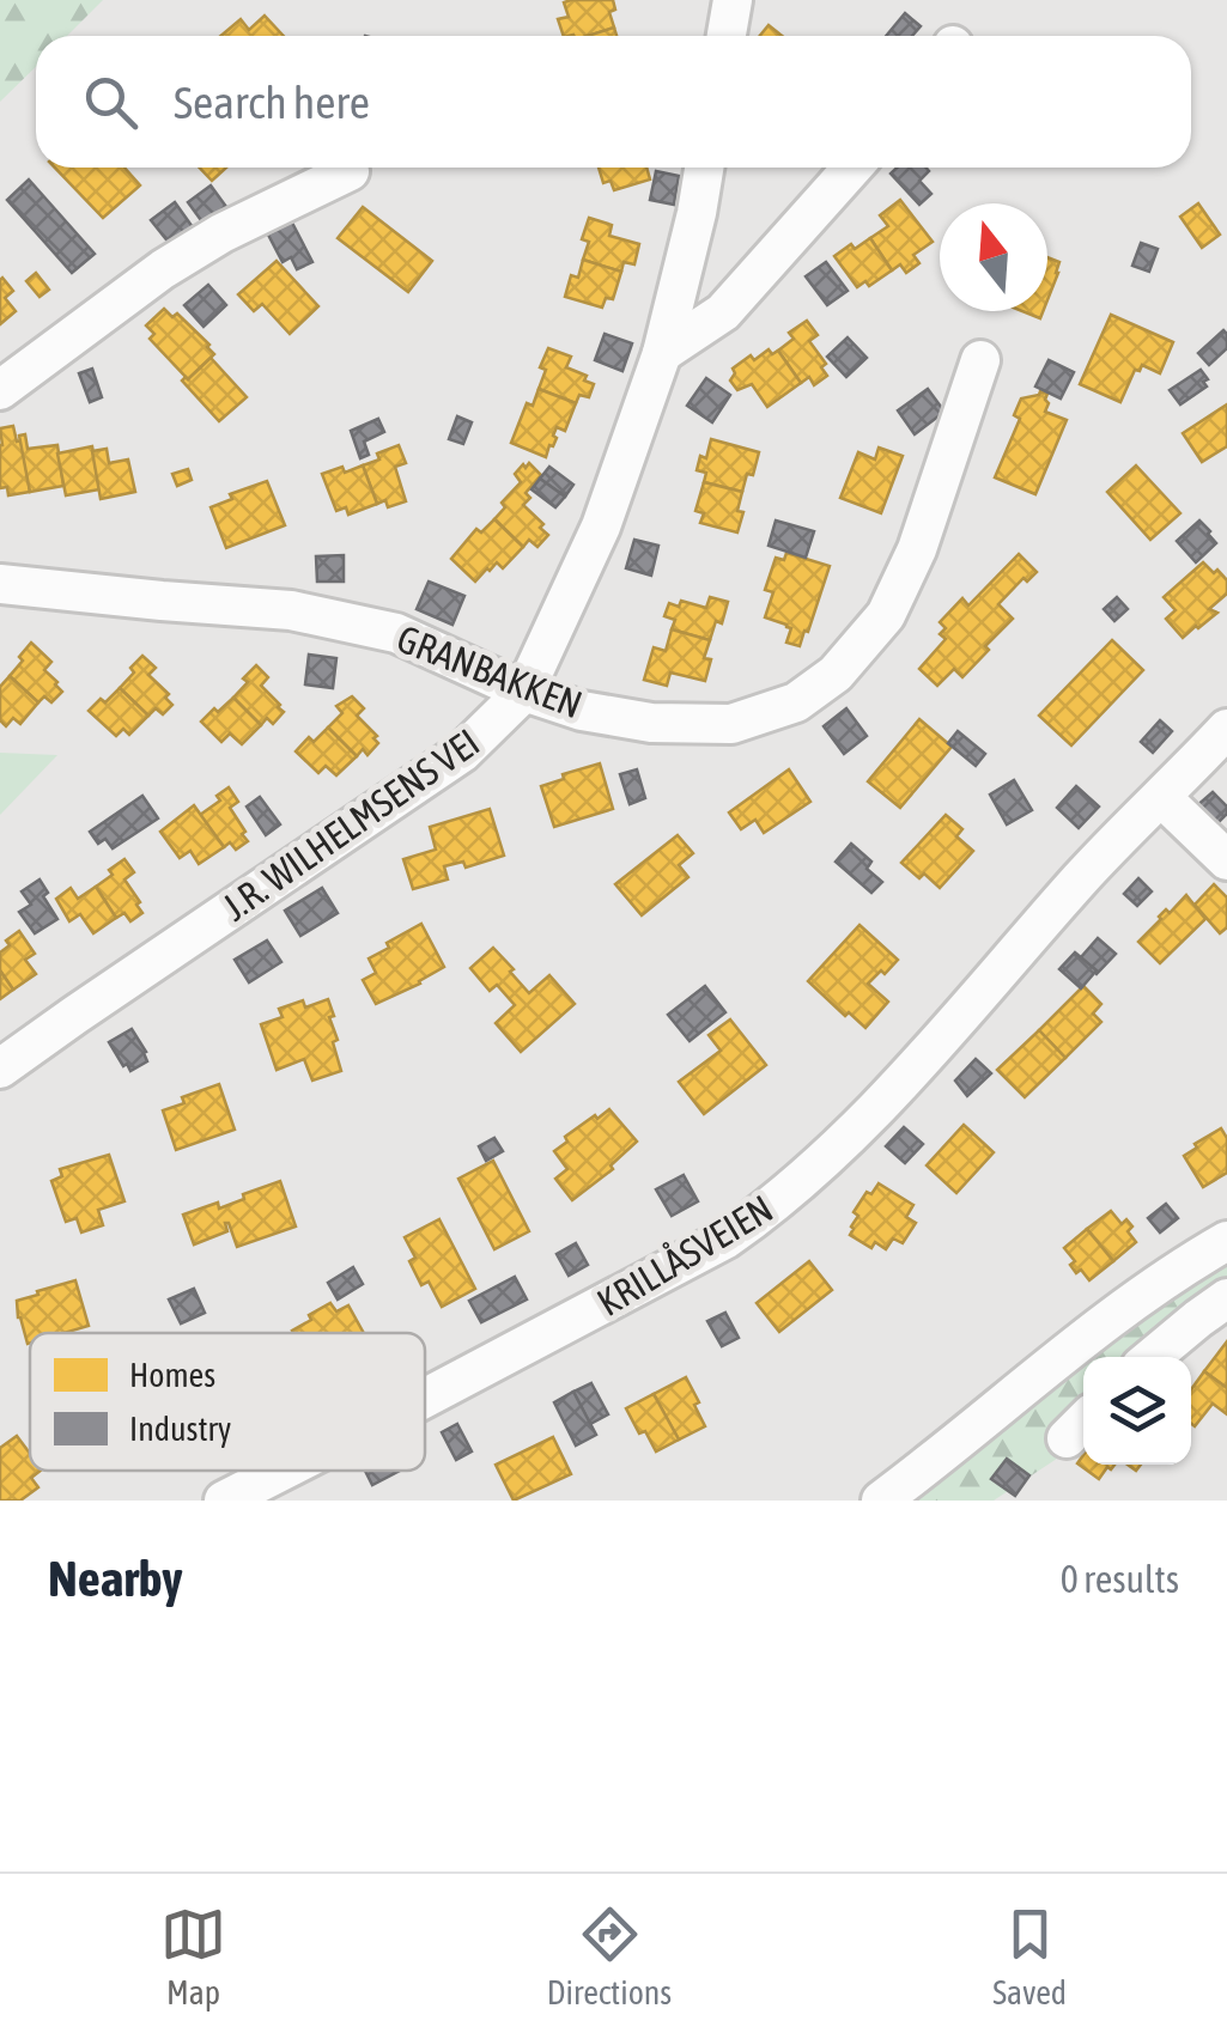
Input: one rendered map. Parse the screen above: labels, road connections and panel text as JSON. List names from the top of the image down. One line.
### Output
{"streets":{"street":["GRANBAKKEN","J.R. WILHELMSENS VEI","KRILLÅSVEIEN"]},"crossings":[["GRANBAKKEN","J.R. WILHELMSENS VEI"]],"legend":["Homes","Industry"],"north":"top","page":{"search":"Search here","heading":["Nearby","0 results"],"nav":["Map","Directions","Saved"]}}
